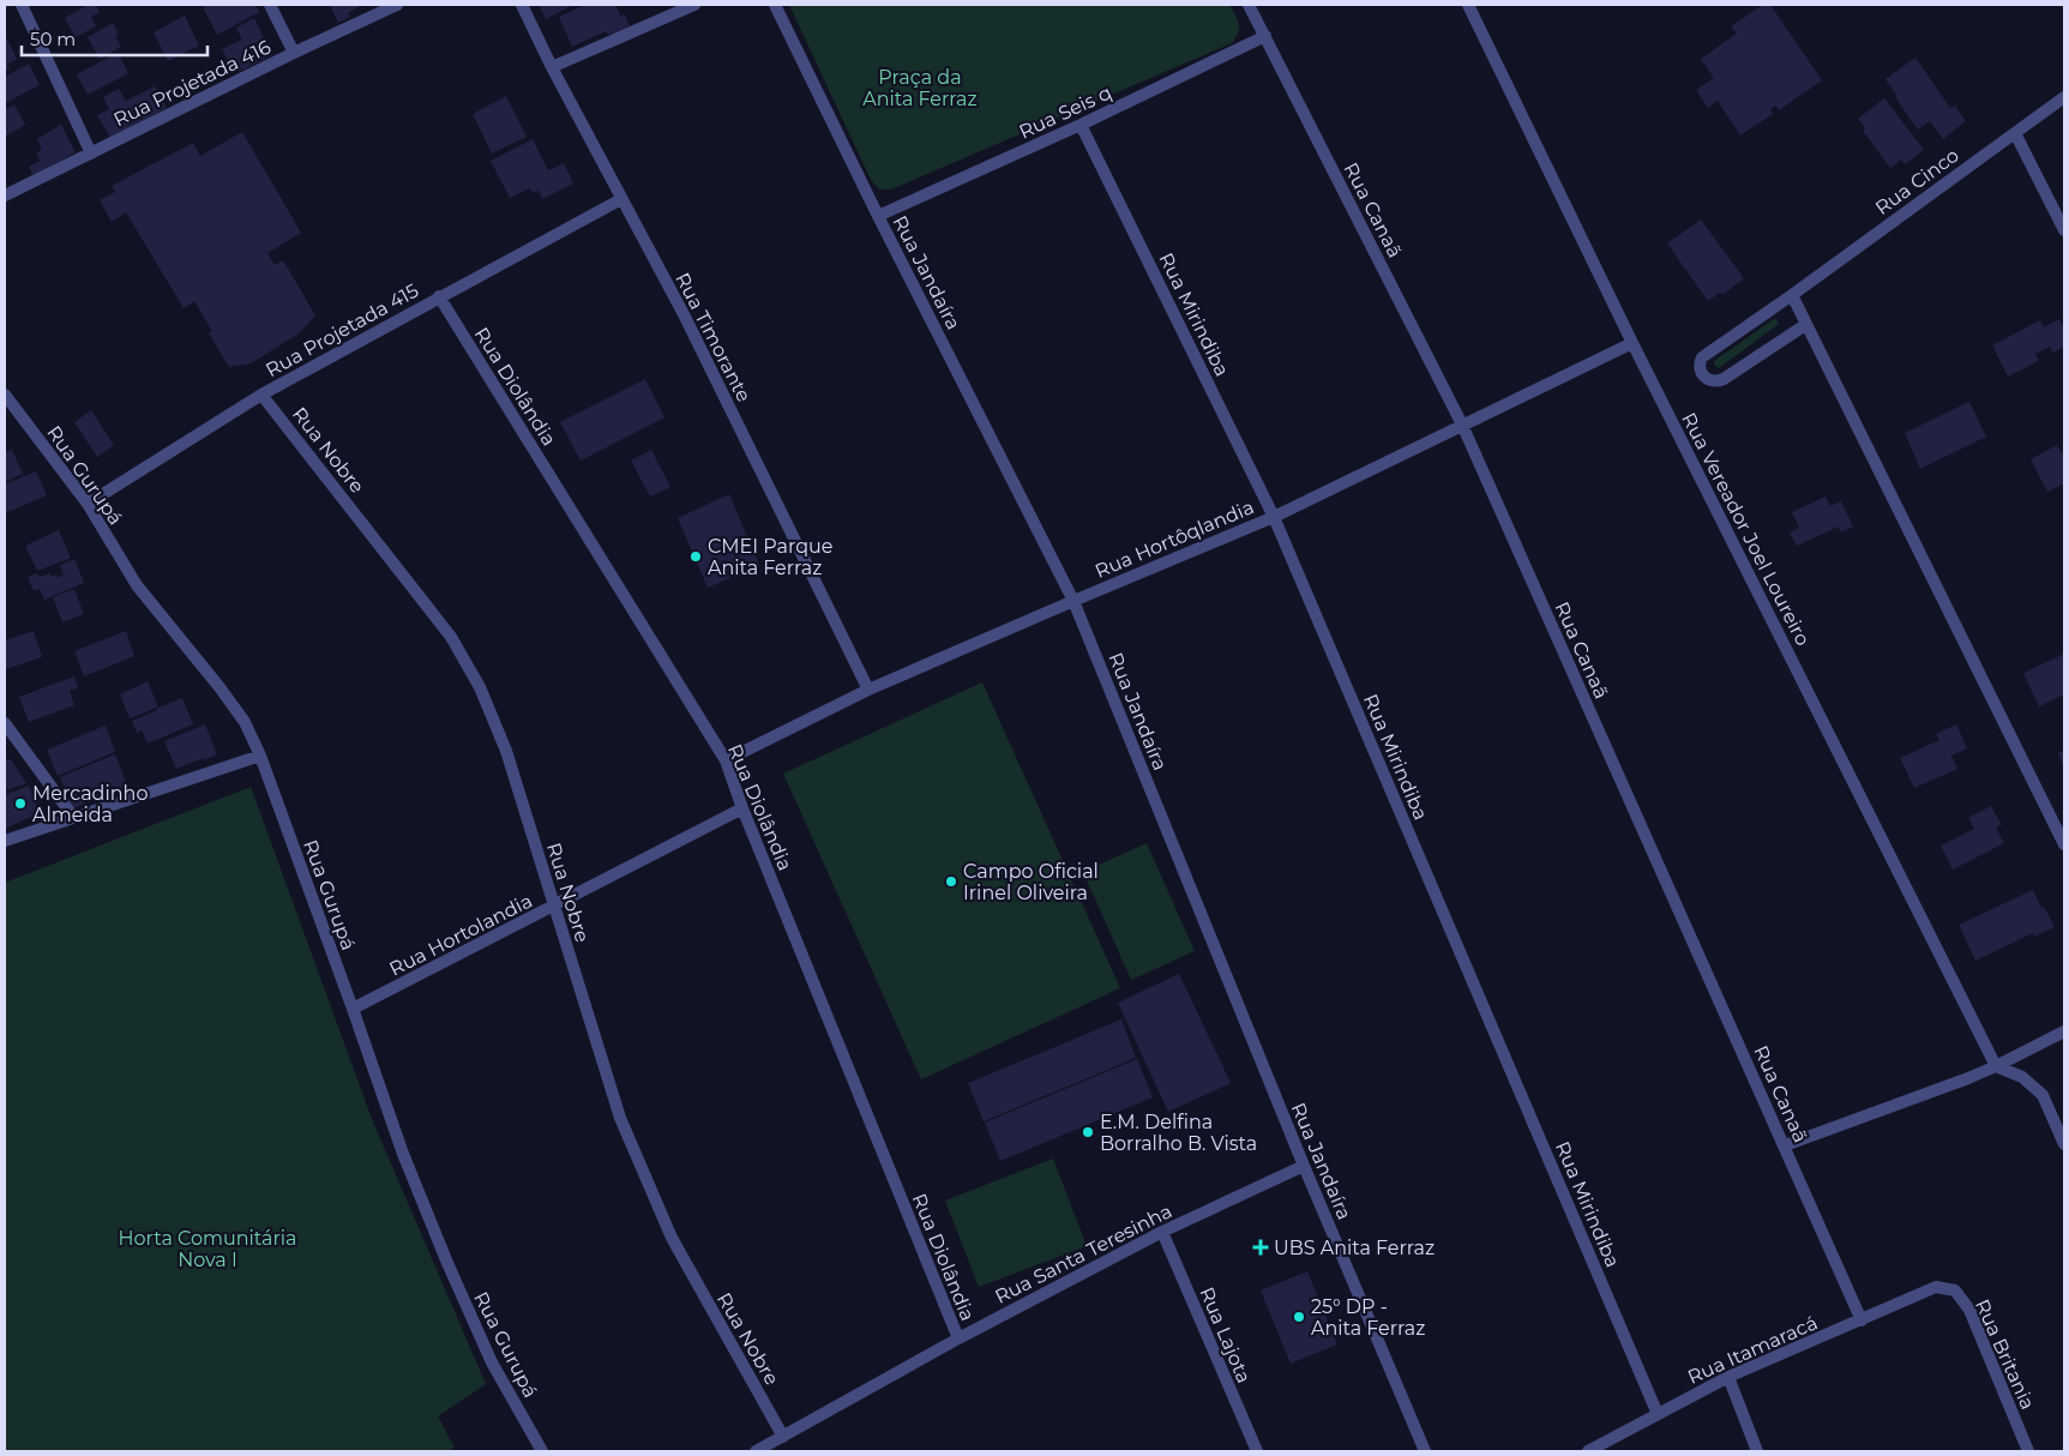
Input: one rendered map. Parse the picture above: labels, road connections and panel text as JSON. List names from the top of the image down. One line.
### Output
{"streets":{"street":["Rua Projetada 416","Rua Seis q","Rua Cinco","Rua Canaã","Rua Jandaíra","Rua Mirindiba","Rua Projetada 415","Rua Timorante","Rua Diolândia","Rua Nobre","Rua Gurupá","Rua Vereador Joel Loureiro","Rua Hortôqlandia","Rua Hortolandia","Rua Santa Teresinha","Rua Lajota","Rua Itamaracá","Rua Britania"]},"crossings":[["Rua Seis q","Rua Canaã"],["Rua Seis q","Rua Jandaíra"],["Rua Seis q","Rua Mirindiba"],["Rua Canaã","Rua Hortôqlandia"],["Rua Canaã","Rua Itamaracá"],["Rua Jandaíra","Rua Hortôqlandia"],["Rua Jandaíra","Rua Santa Teresinha"],["Rua Mirindiba","Rua Hortôqlandia"],["Rua Mirindiba","Rua Itamaracá"],["Rua Projetada 415","Rua Timorante"],["Rua Projetada 415","Rua Diolândia"],["Rua Projetada 415","Rua Nobre"],["Rua Projetada 415","Rua Gurupá"],["Rua Timorante","Rua Hortôqlandia"],["Rua Diolândia","Rua Hortôqlandia"],["Rua Diolândia","Rua Hortolandia"],["Rua Diolândia","Rua Santa Teresinha"],["Rua Nobre","Rua Hortolandia"],["Rua Nobre","Rua Santa Teresinha"],["Rua Gurupá","Rua Hortolandia"],["Rua Vereador Joel Loureiro","Rua Hortôqlandia"],["Rua Santa Teresinha","Rua Lajota"],["Rua Itamaracá","Rua Britania"]],"parks":["Praça da Anita Ferraz","Horta Comunitária Nova I"],"places":{"other":["CMEI Parque Anita Ferraz","Mercadinho Almeida","Campo Oficial Irinel Oliveira","E.M. Delfina Borralho B. Vista","25° DP - Anita Ferraz"],"health":["UBS Anita Ferraz"]},"scale_bar":"50 m"}
